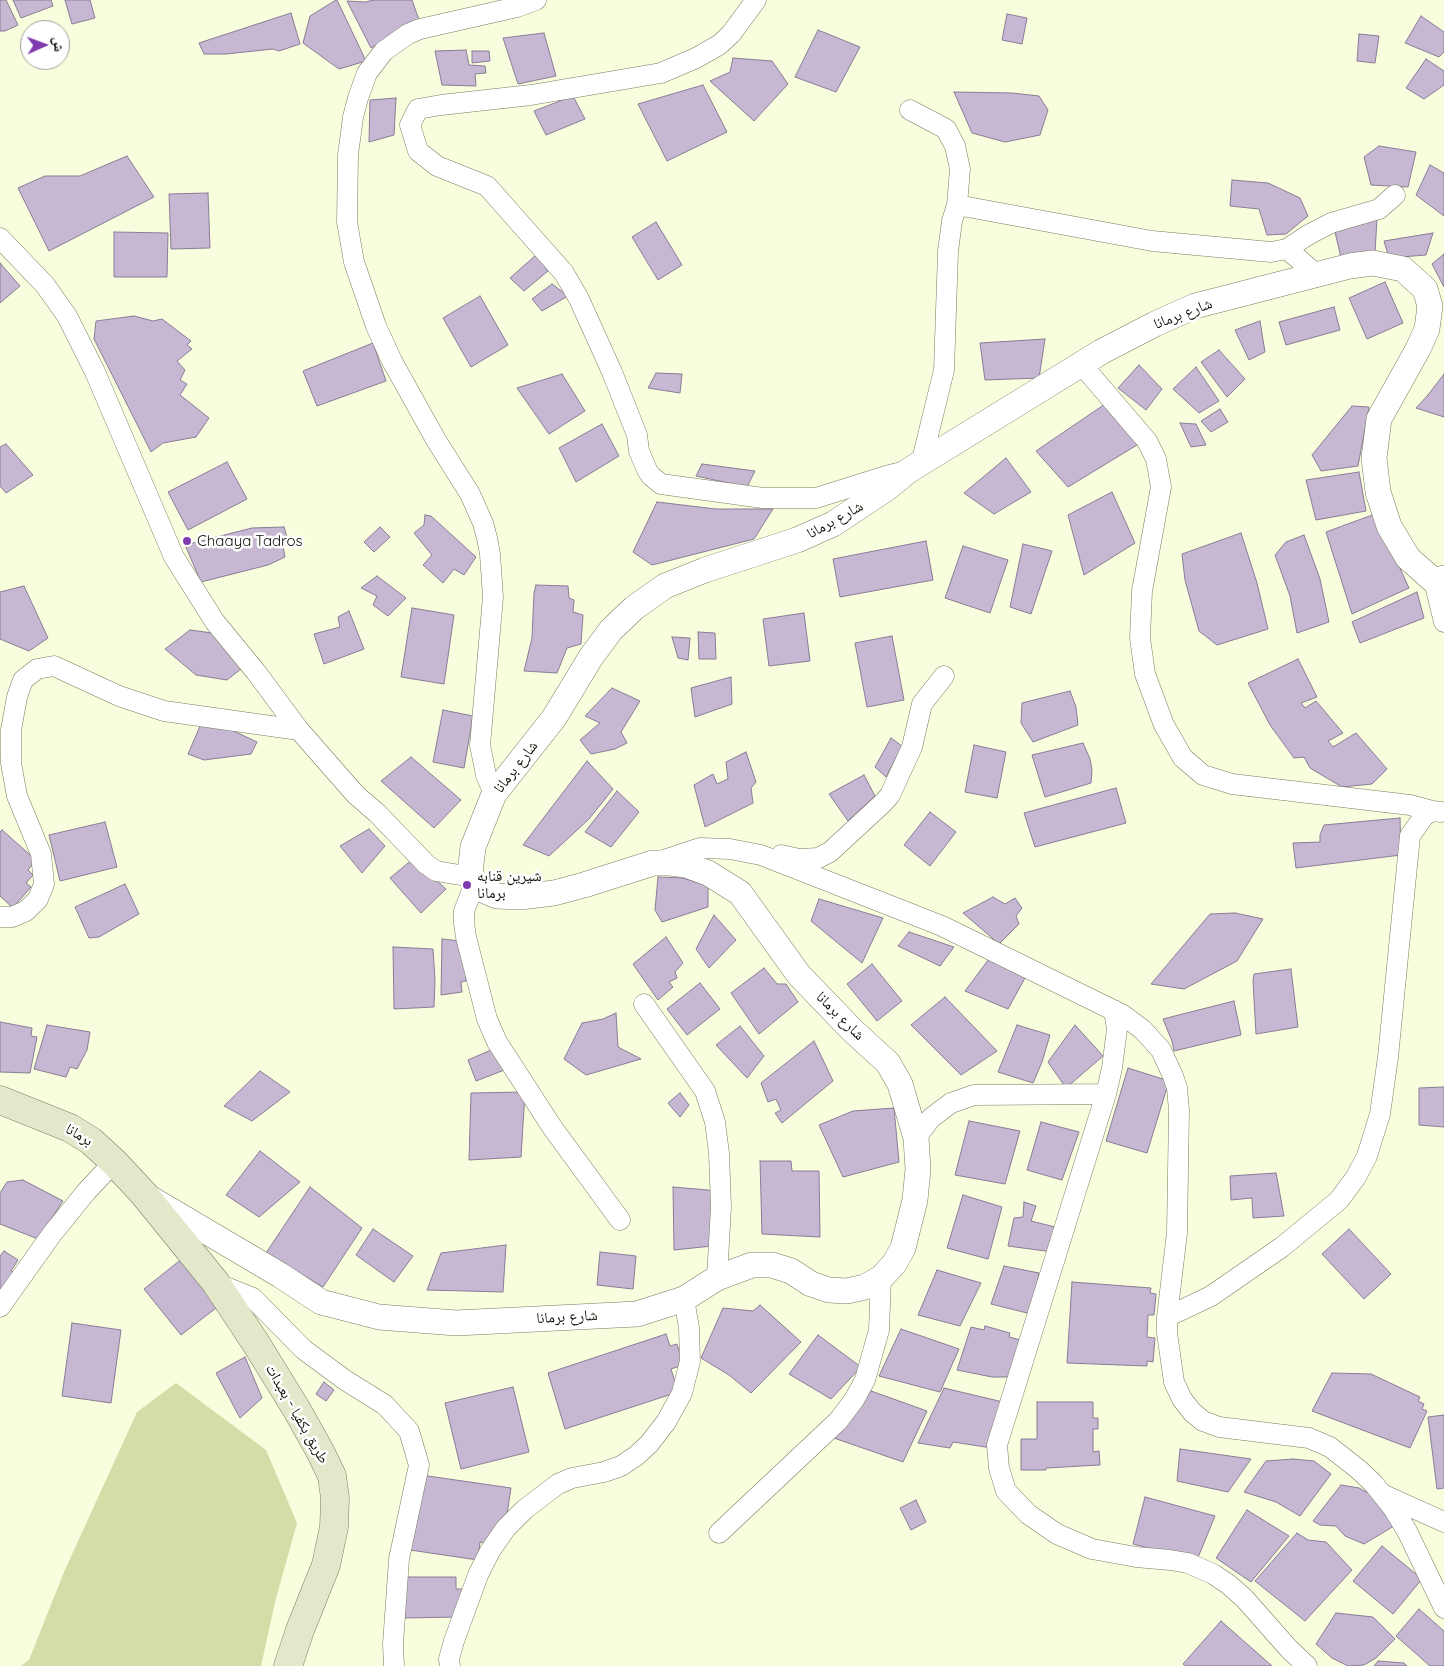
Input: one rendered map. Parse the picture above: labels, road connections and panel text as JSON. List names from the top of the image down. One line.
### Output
{"streets":{"main road":["برمانا","طريق بكفيا - بعبدات"],"street":["شارع برمانا"]},"crossings":[["شارع برمانا","برمانا"],["شارع برمانا","طريق بكفيا - بعبدات"],["برمانا","طريق بكفيا - بعبدات"]],"places":["Chaaya Tadros","شيرين قنابه برمانا"],"north":"right"}
